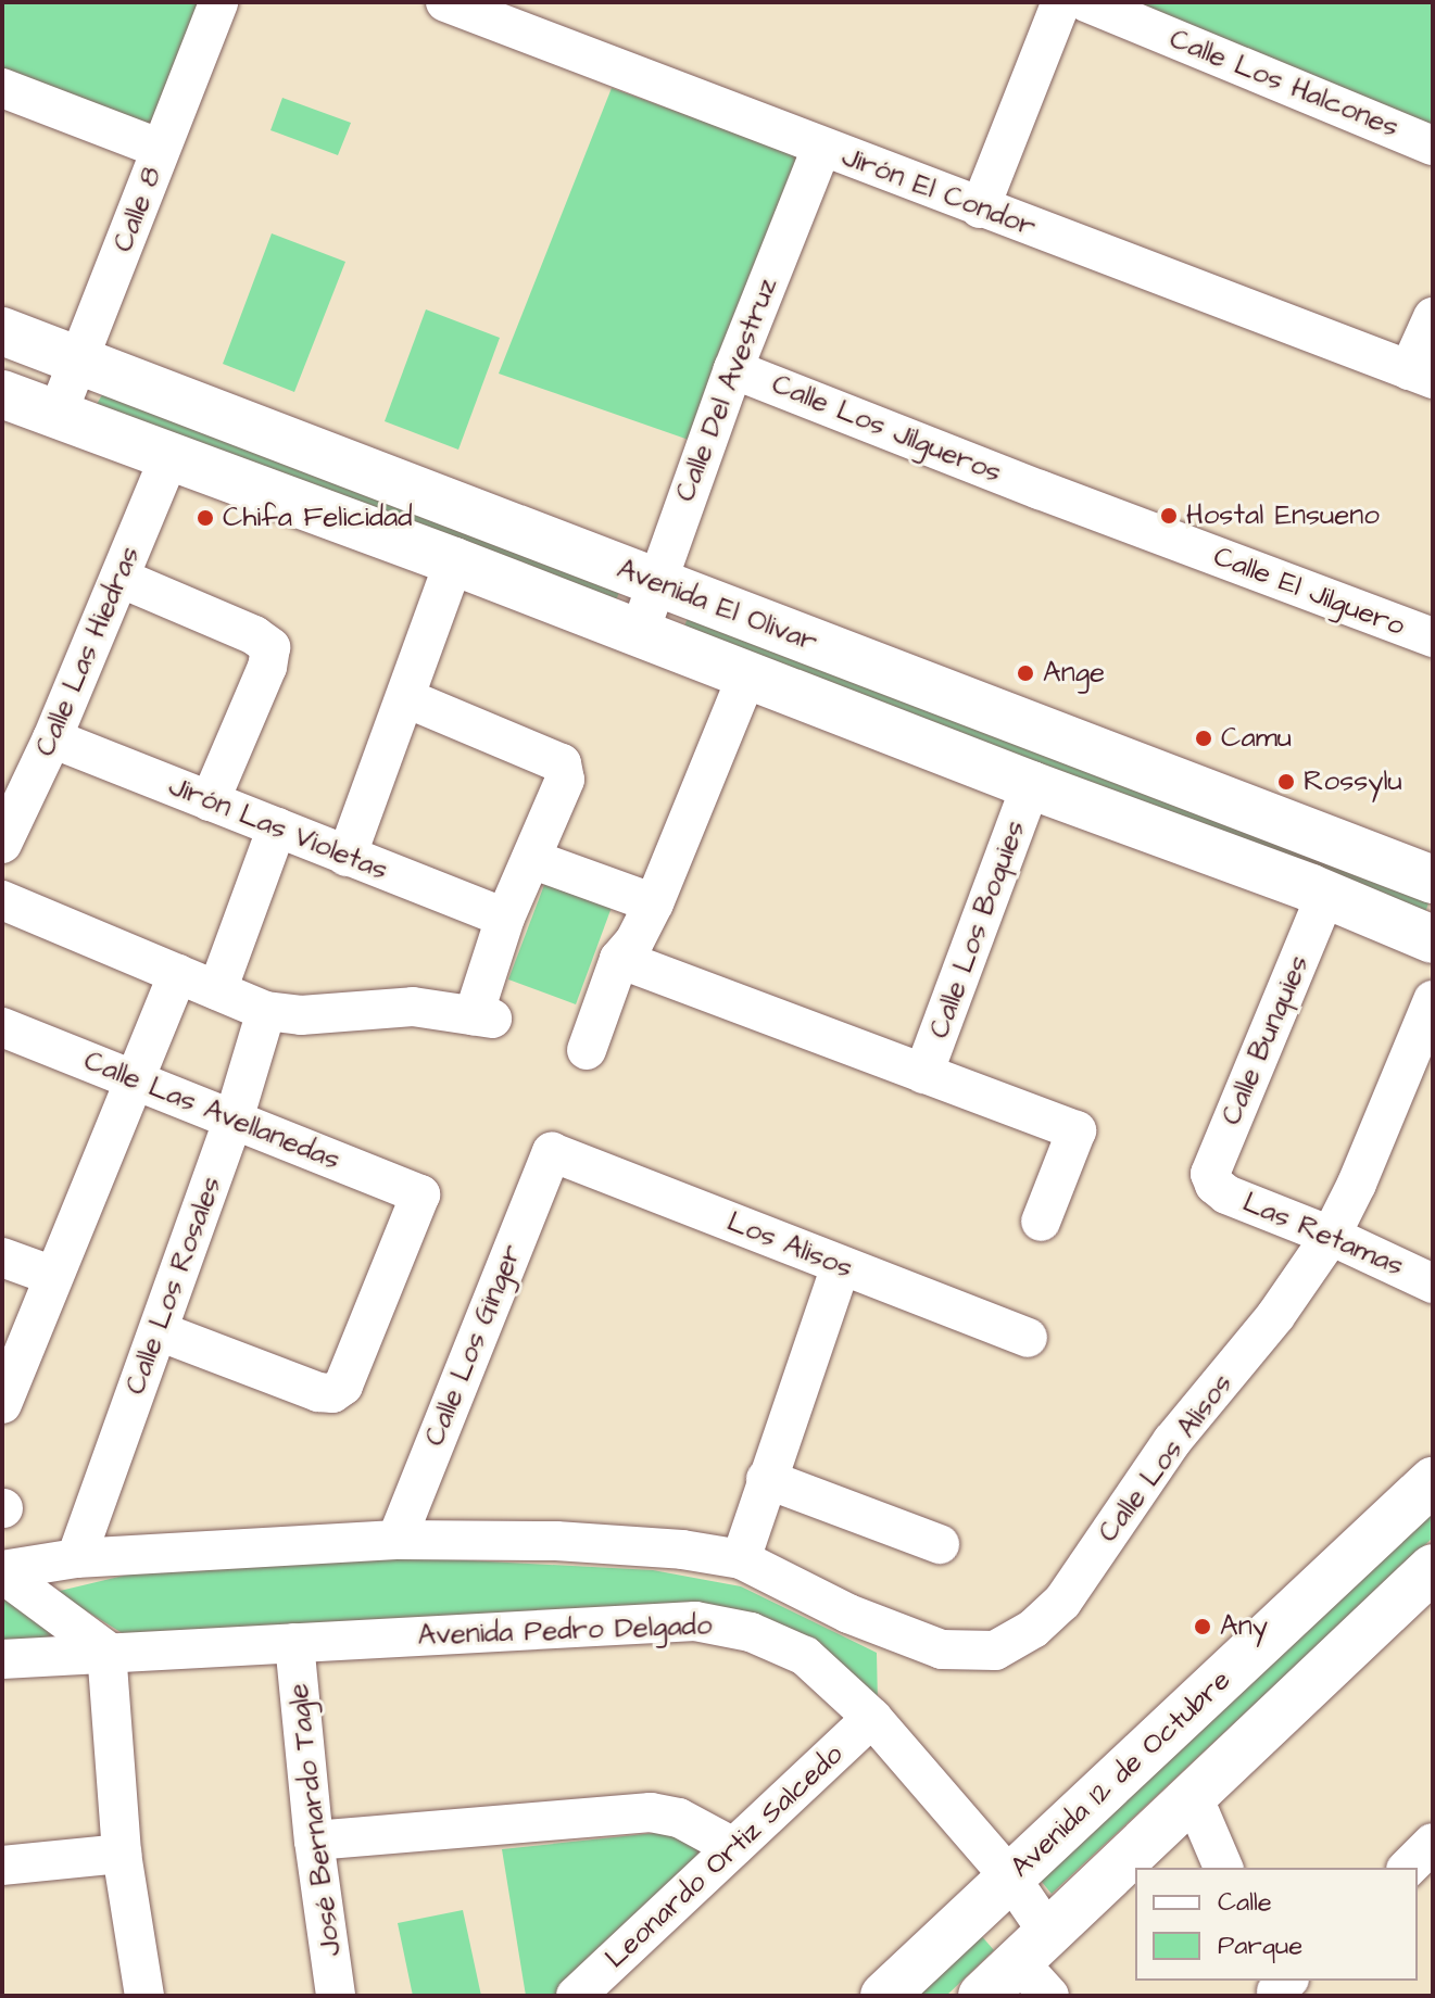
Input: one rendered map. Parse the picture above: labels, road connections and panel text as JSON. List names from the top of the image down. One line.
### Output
{"streets":{"main road":["Avenida El Olivar","Avenida 12 de Octubre"],"street":["Calle Los Halcones","Jirón El Condor","Calle 8","Calle Del Avestruz","Calle Los Jilgueros","Calle El Jilguero","Calle Las Hiedras","Jirón Las Violetas","Calle Los Boquies","Calle Bunquies","Calle Las Avellanedas","Las Retamas","Los Alisos","Calle Los Rosales","Calle Los Ginger","Calle Los Alisos","Avenida Pedro Delgado","José Bernardo Tagle","Leonardo Ortiz Salcedo"]},"crossings":[["Jirón El Condor","Calle Del Avestruz"],["Calle 8","Avenida El Olivar"],["Calle Del Avestruz","Calle Los Jilgueros"],["Calle Del Avestruz","Avenida El Olivar"],["Calle Los Jilgueros","Calle El Jilguero"],["Avenida El Olivar","Calle Las Hiedras"],["Avenida El Olivar","Calle Los Boquies"],["Avenida El Olivar","Calle Bunquies"],["Calle Las Hiedras","Jirón Las Violetas"],["Calle Bunquies","Las Retamas"],["Calle Las Avellanedas","Calle Los Rosales"],["Las Retamas","Calle Los Alisos"],["Los Alisos","Calle Los Ginger"],["Avenida Pedro Delgado","Avenida 12 de Octubre"],["Avenida Pedro Delgado","José Bernardo Tagle"],["Avenida Pedro Delgado","Leonardo Ortiz Salcedo"]],"places":["Hostal Ensueno","Chifa Felicidad","Ange","Camu","Rossylu","Any"],"legend":["Calle","Parque"]}
